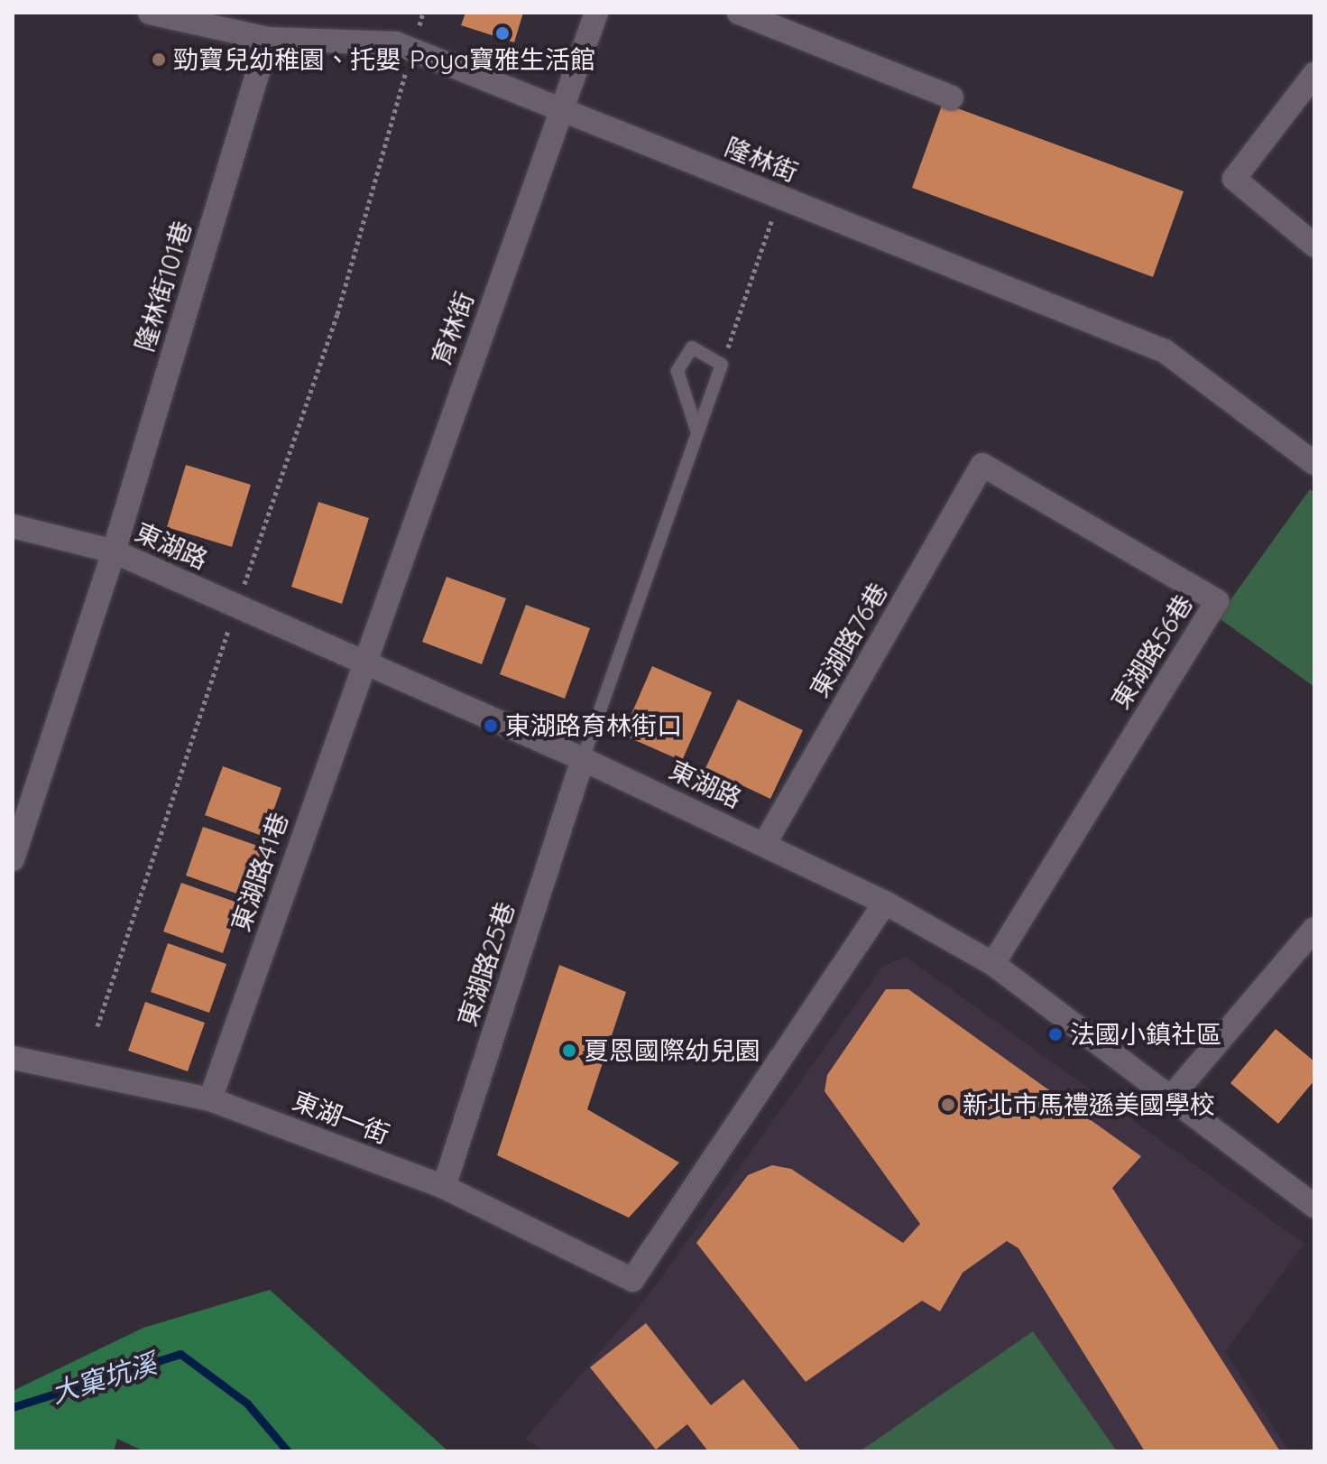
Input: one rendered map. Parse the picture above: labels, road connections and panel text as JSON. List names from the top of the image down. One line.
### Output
{"streets":{"street":["隆林街","隆林街101巷","育林街","東湖路","東湖路76巷","東湖路56巷","東湖路41巷","東湖路25巷","東湖一街"]},"crossings":[["隆林街","隆林街101巷"],["隆林街","育林街"],["隆林街101巷","東湖路"],["育林街","東湖路"],["育林街","東湖路41巷"],["東湖路","東湖路76巷"],["東湖路","東湖路56巷"],["東湖路","東湖路41巷"],["東湖路","東湖路25巷"],["東湖路","東湖一街"],["東湖路76巷","東湖路56巷"],["東湖路41巷","東湖一街"],["東湖路25巷","東湖一街"]],"water":["大窠坑溪"],"places":["Poya寶雅生活館","勁寶兒幼稚園、托嬰","東湖路育林街口","法國小鎮社區","夏恩國際幼兒園","新北市馬禮遜美國學校"]}
